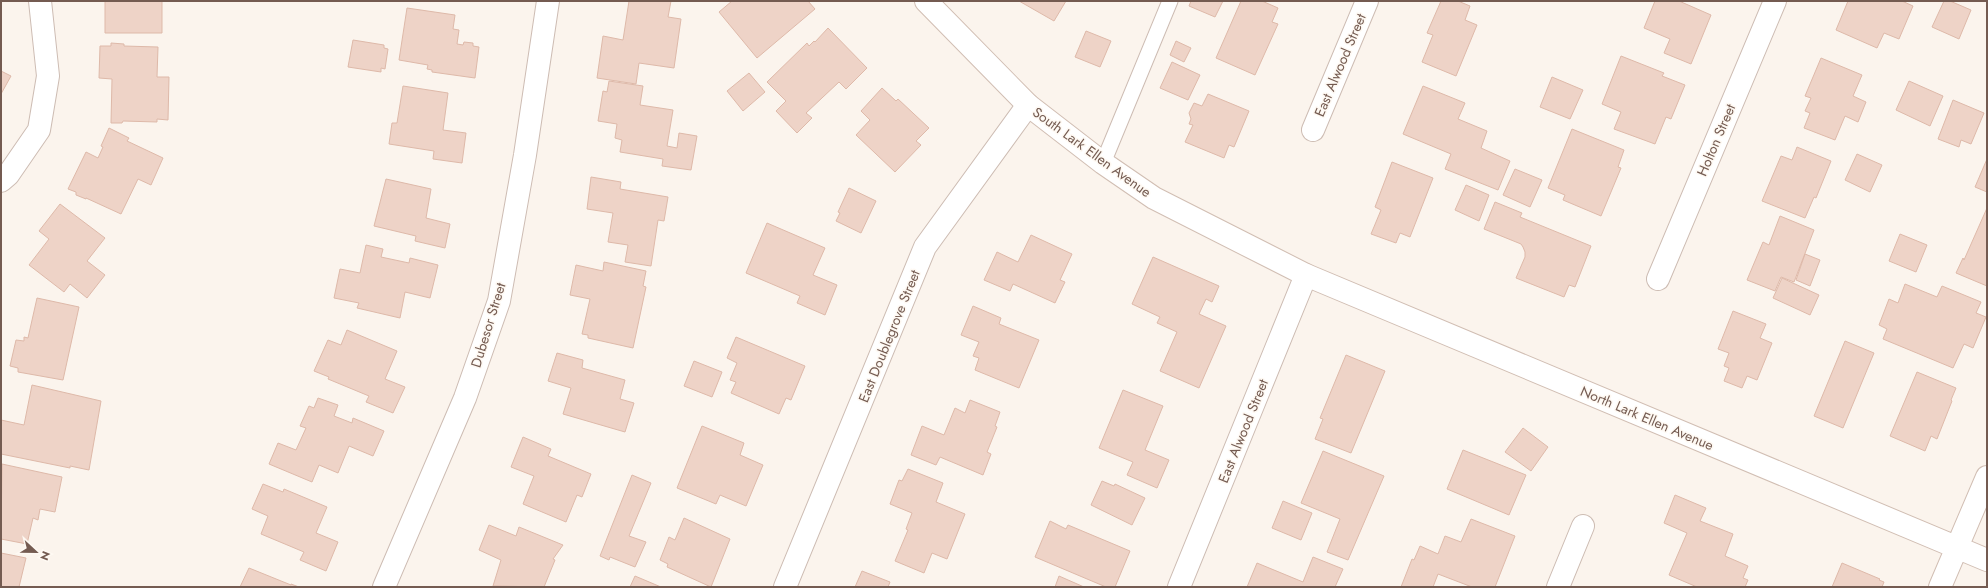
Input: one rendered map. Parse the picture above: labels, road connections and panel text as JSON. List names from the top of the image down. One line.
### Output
{"streets":{"street":["East Alwood Street","Holton Street","South Lark Ellen Avenue","Dubesor Street","East Doublegrove Street","North Lark Ellen Avenue"]},"crossings":[["East Alwood Street","South Lark Ellen Avenue"],["East Alwood Street","North Lark Ellen Avenue"],["South Lark Ellen Avenue","East Doublegrove Street"],["South Lark Ellen Avenue","North Lark Ellen Avenue"]],"north":"right"}
